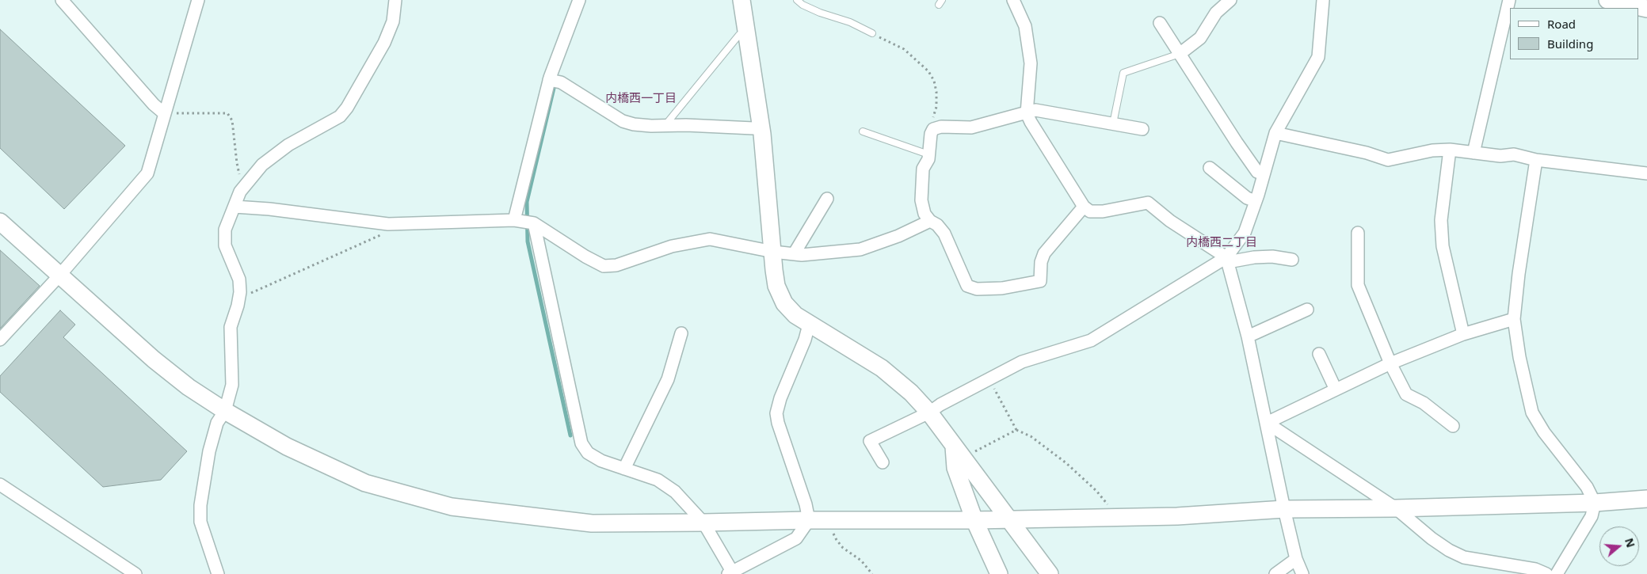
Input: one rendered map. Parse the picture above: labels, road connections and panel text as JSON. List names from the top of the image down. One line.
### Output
{"districts":["内橋西一丁目","内橋西二丁目"],"legend":["Road","Building"],"north":"right"}
